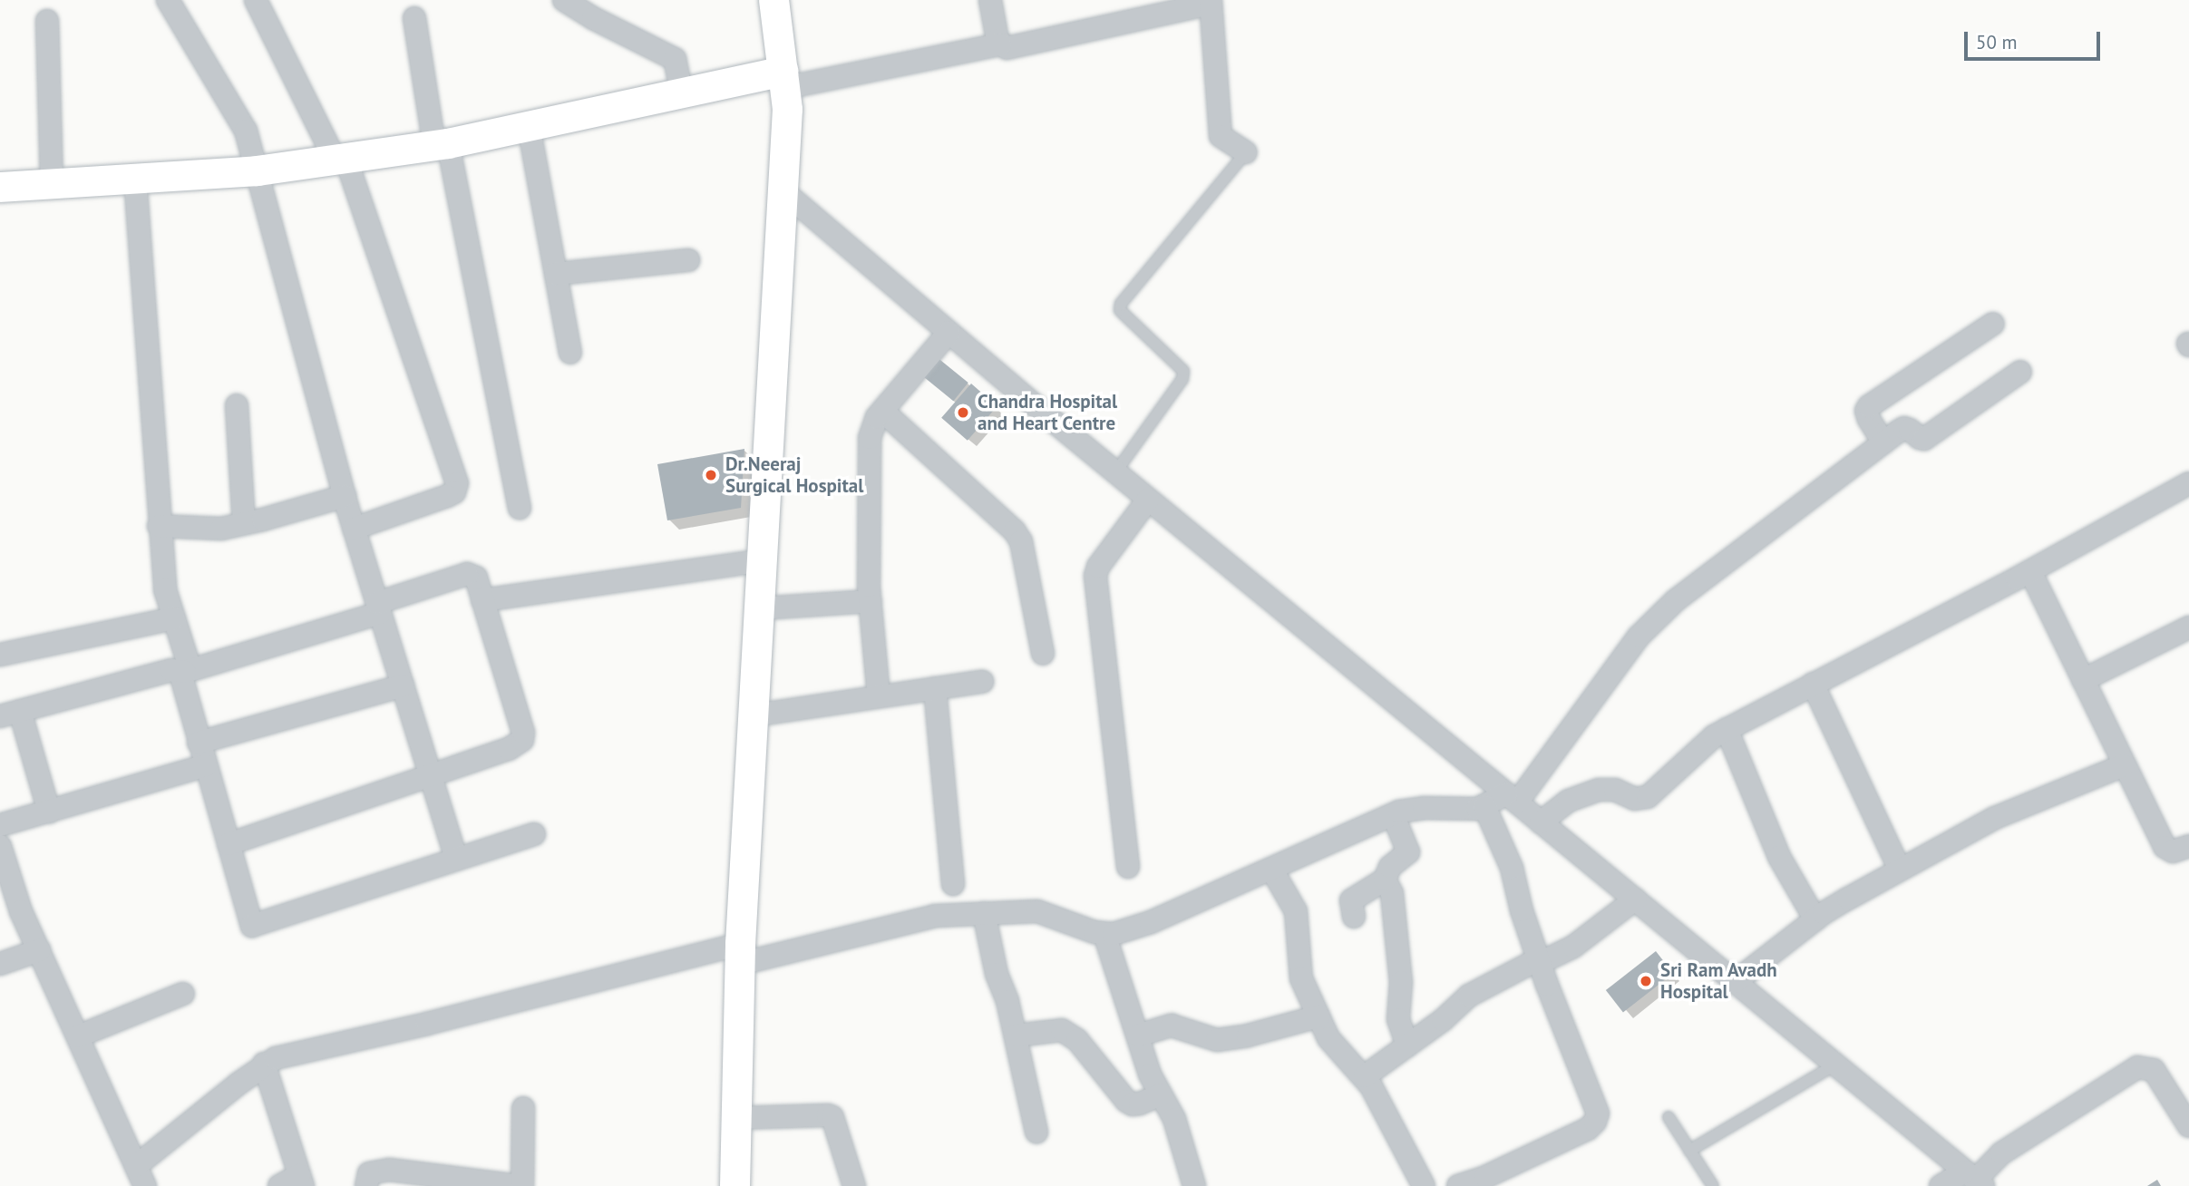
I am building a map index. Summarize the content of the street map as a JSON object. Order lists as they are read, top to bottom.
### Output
{
  "places": ["Chandra Hospital and Heart Centre", "Dr.Neeraj Surgical Hospital", "Sri Ram Avadh Hospital"],
  "scale_bar": "50 m"
}
